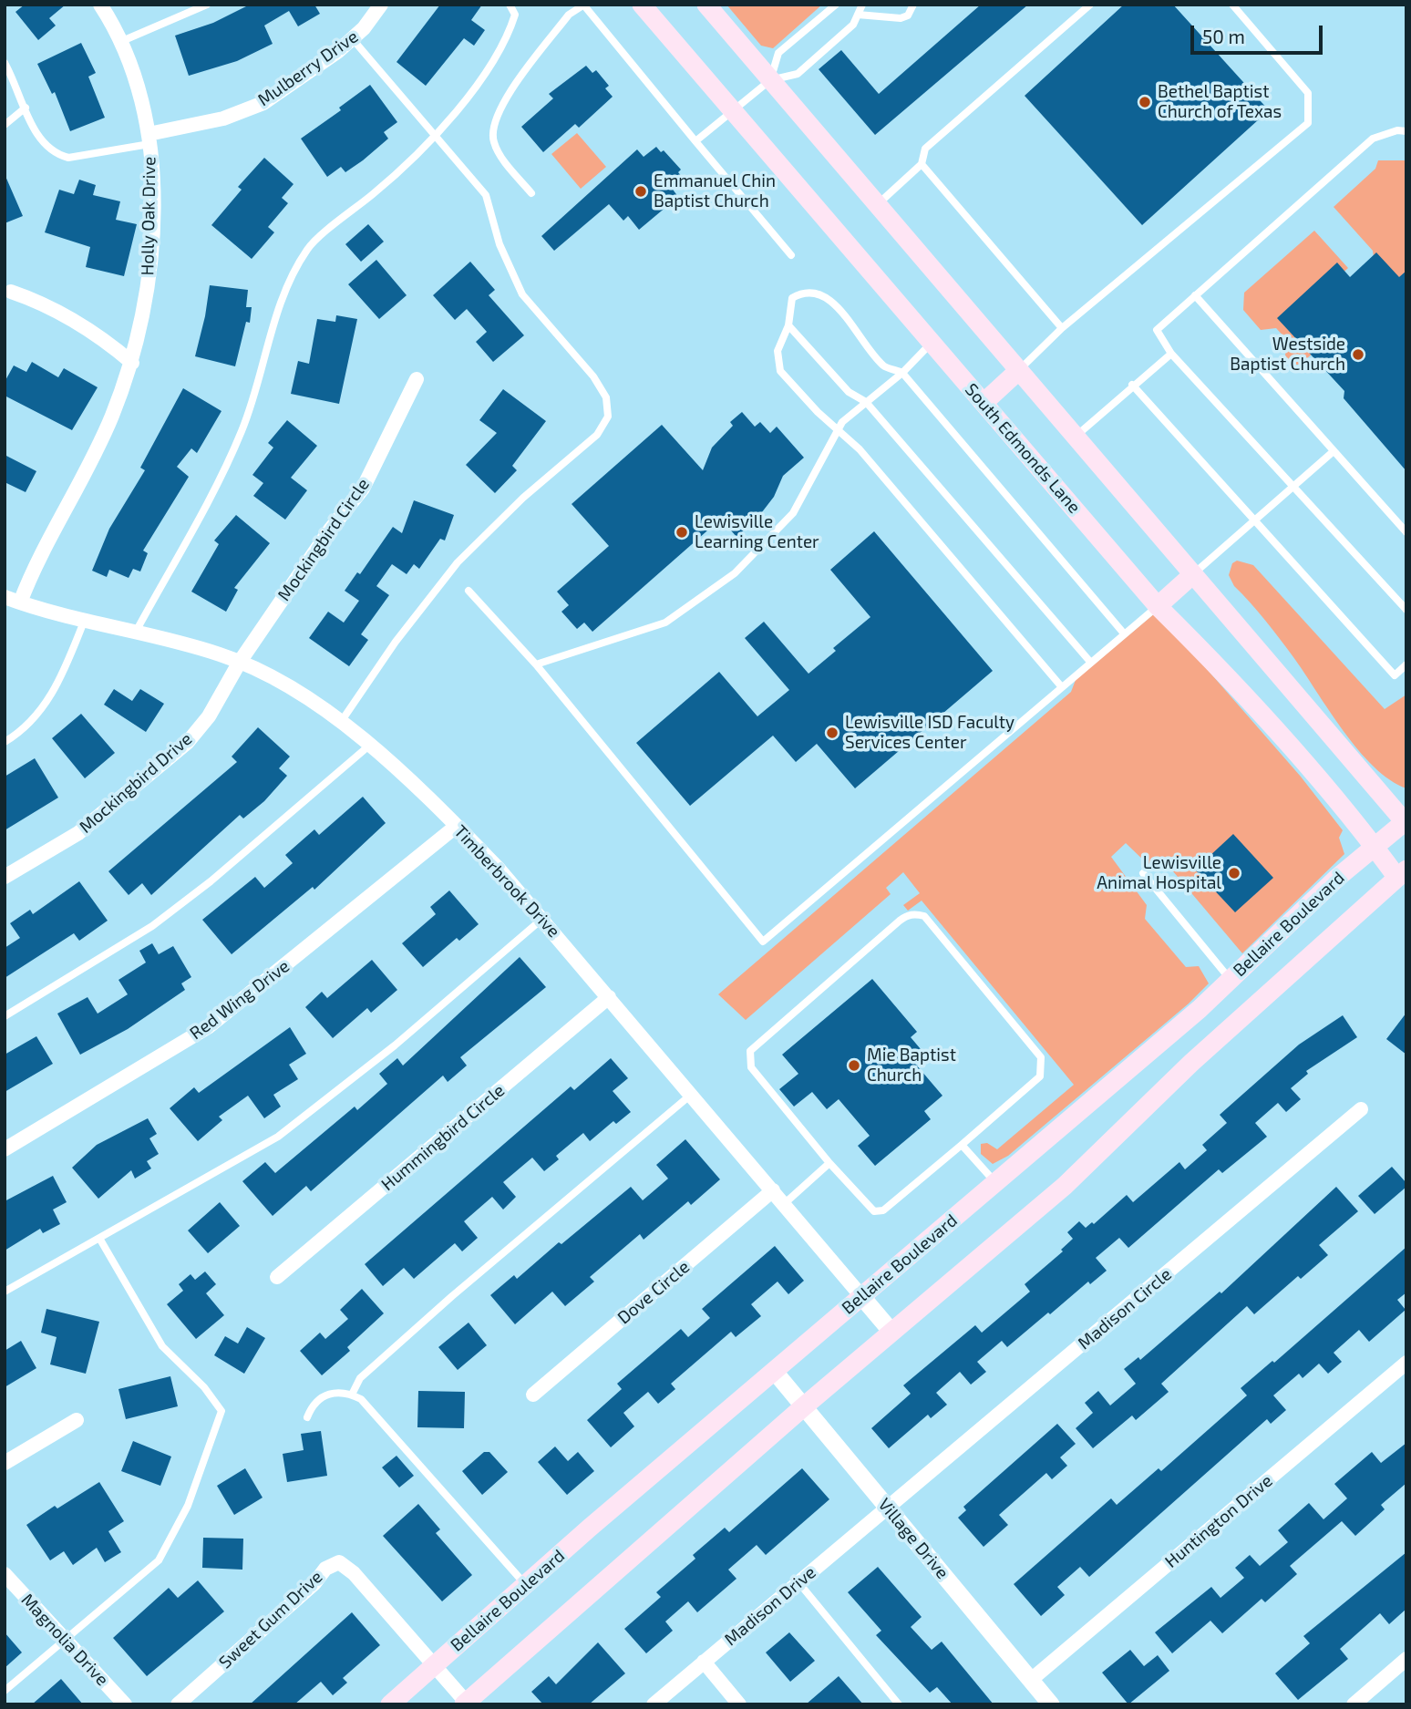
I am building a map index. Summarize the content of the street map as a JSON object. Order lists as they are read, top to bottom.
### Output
{
  "streets": {
    "main road": ["South Edmonds Lane", "Bellaire Boulevard"],
    "street": [
      "Mulberry Drive",
      "Holly Oak Drive",
      "Mockingbird Circle",
      "Mockingbird Drive",
      "Timberbrook Drive",
      "Red Wing Drive",
      "Hummingbird Circle",
      "Dove Circle",
      "Madison Circle",
      "Huntington Drive",
      "Village Drive",
      "Madison Drive",
      "Sweet Gum Drive",
      "Magnolia Drive"
    ]
  },
  "crossings": [
    ["Mulberry Drive", "Holly Oak Drive"],
    ["Holly Oak Drive", "Timberbrook Drive"],
    ["South Edmonds Lane", "Bellaire Boulevard"],
    ["Mockingbird Circle", "Mockingbird Drive"],
    ["Mockingbird Circle", "Timberbrook Drive"],
    ["Mockingbird Drive", "Timberbrook Drive"],
    ["Timberbrook Drive", "Bellaire Boulevard"],
    ["Timberbrook Drive", "Red Wing Drive"],
    ["Timberbrook Drive", "Hummingbird Circle"],
    ["Timberbrook Drive", "Dove Circle"],
    ["Bellaire Boulevard", "Village Drive"],
    ["Bellaire Boulevard", "Sweet Gum Drive"],
    ["Madison Circle", "Village Drive"],
    ["Madison Circle", "Madison Drive"],
    ["Huntington Drive", "Village Drive"],
    ["Village Drive", "Madison Drive"]
  ],
  "places": [
    "Bethel Baptist Church of Texas",
    "Emmanuel Chin Baptist Church",
    "Westside Baptist Church",
    "Lewisville Learning Center",
    "Lewisville ISD Faculty Services Center",
    "Lewisville Animal Hospital",
    "Mie Baptist Church"
  ],
  "scale_bar": "50 m"
}
